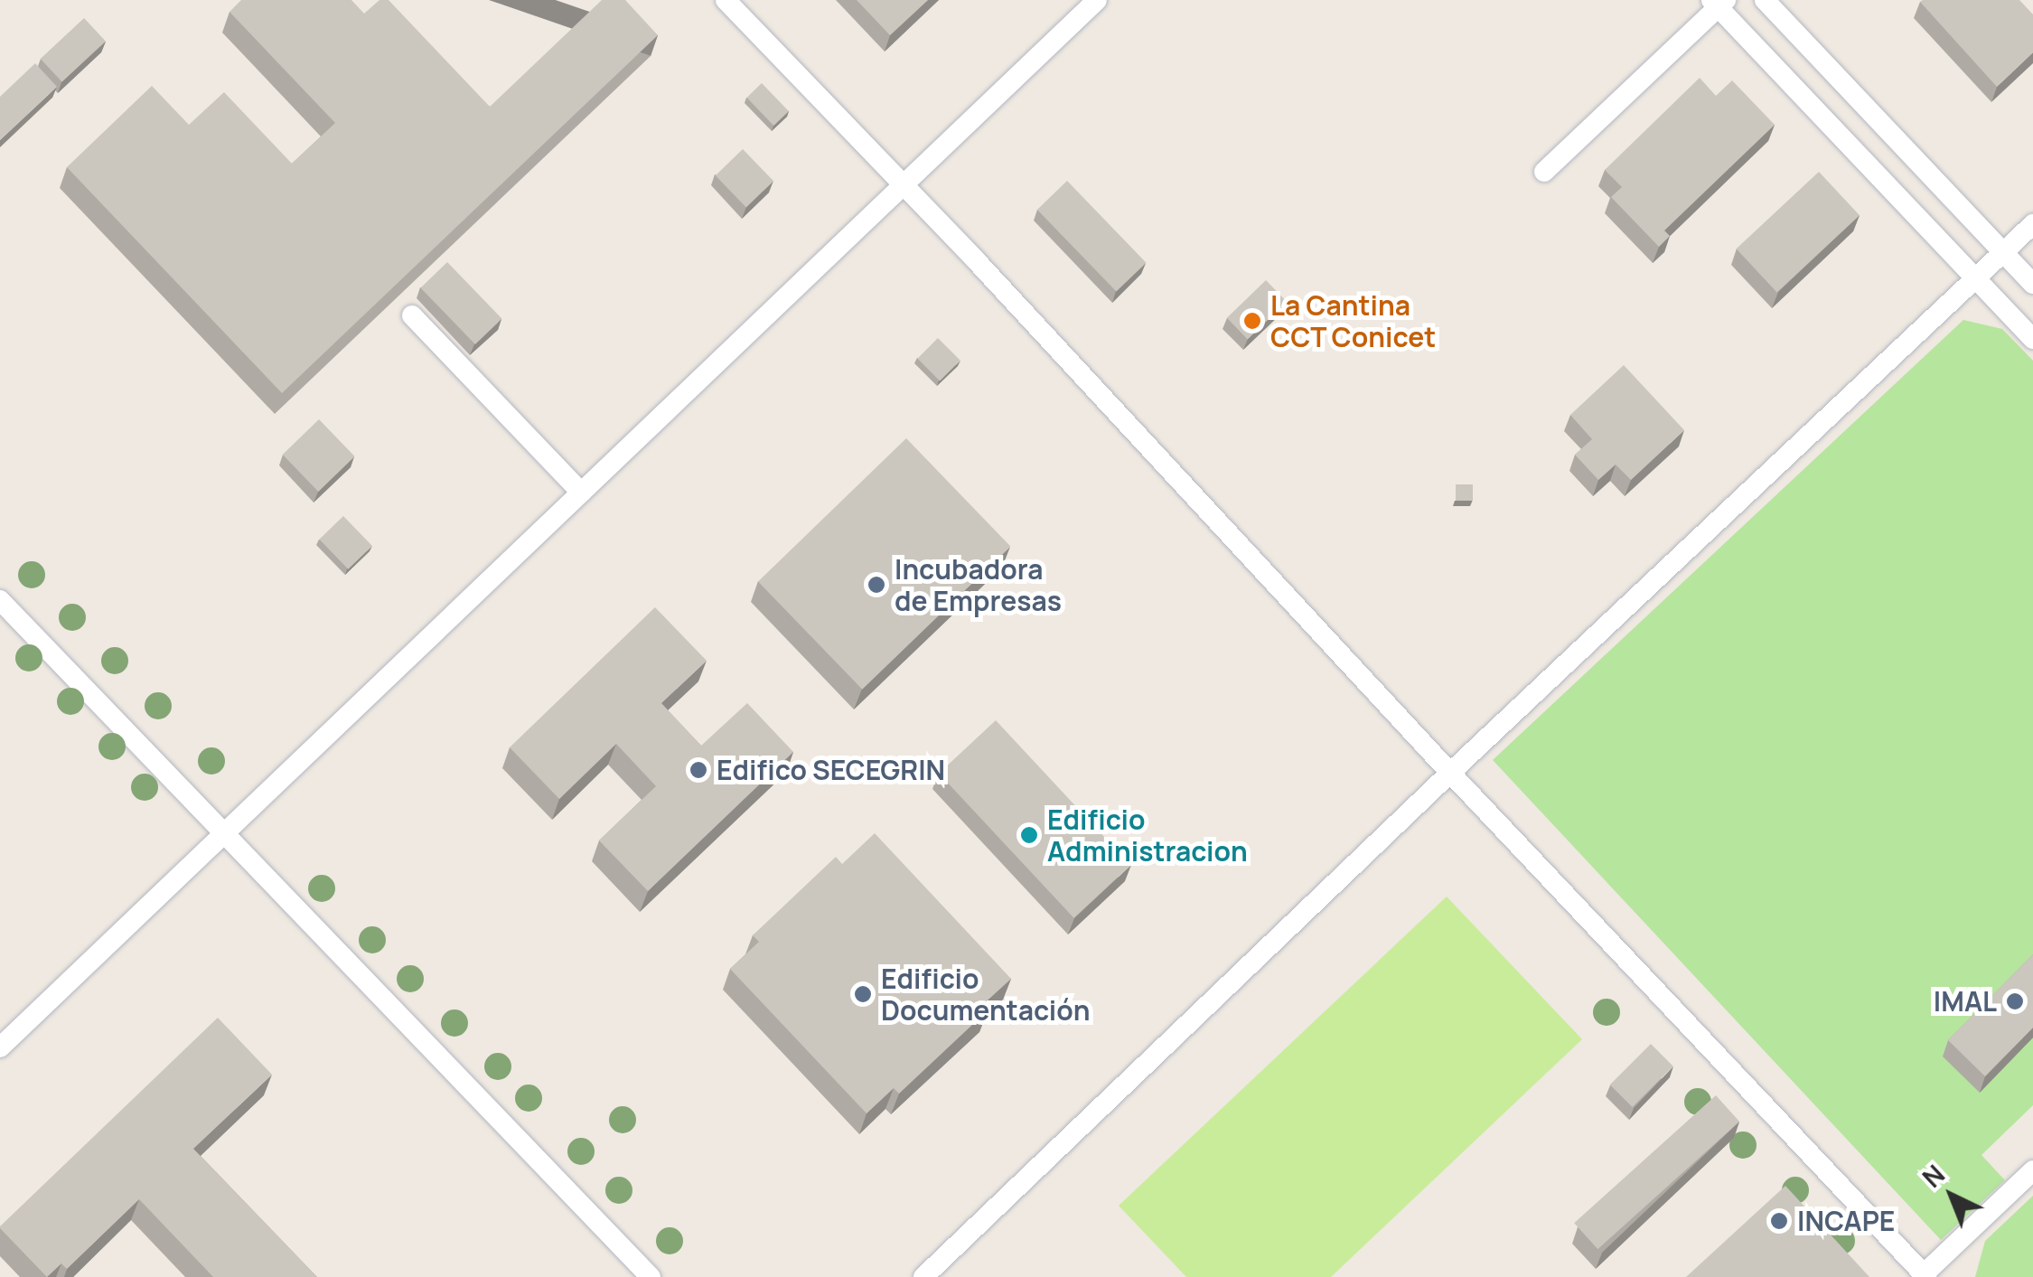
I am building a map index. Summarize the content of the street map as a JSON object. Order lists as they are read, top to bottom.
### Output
{
  "places": [
    "La Cantina CCT Conicet",
    "Incubadora de Empresas",
    "Edifico SECEGRIN",
    "Edificio Administracion",
    "Edificio Documentación",
    "IMAL",
    "INCAPE"
  ],
  "north": "top left"
}
